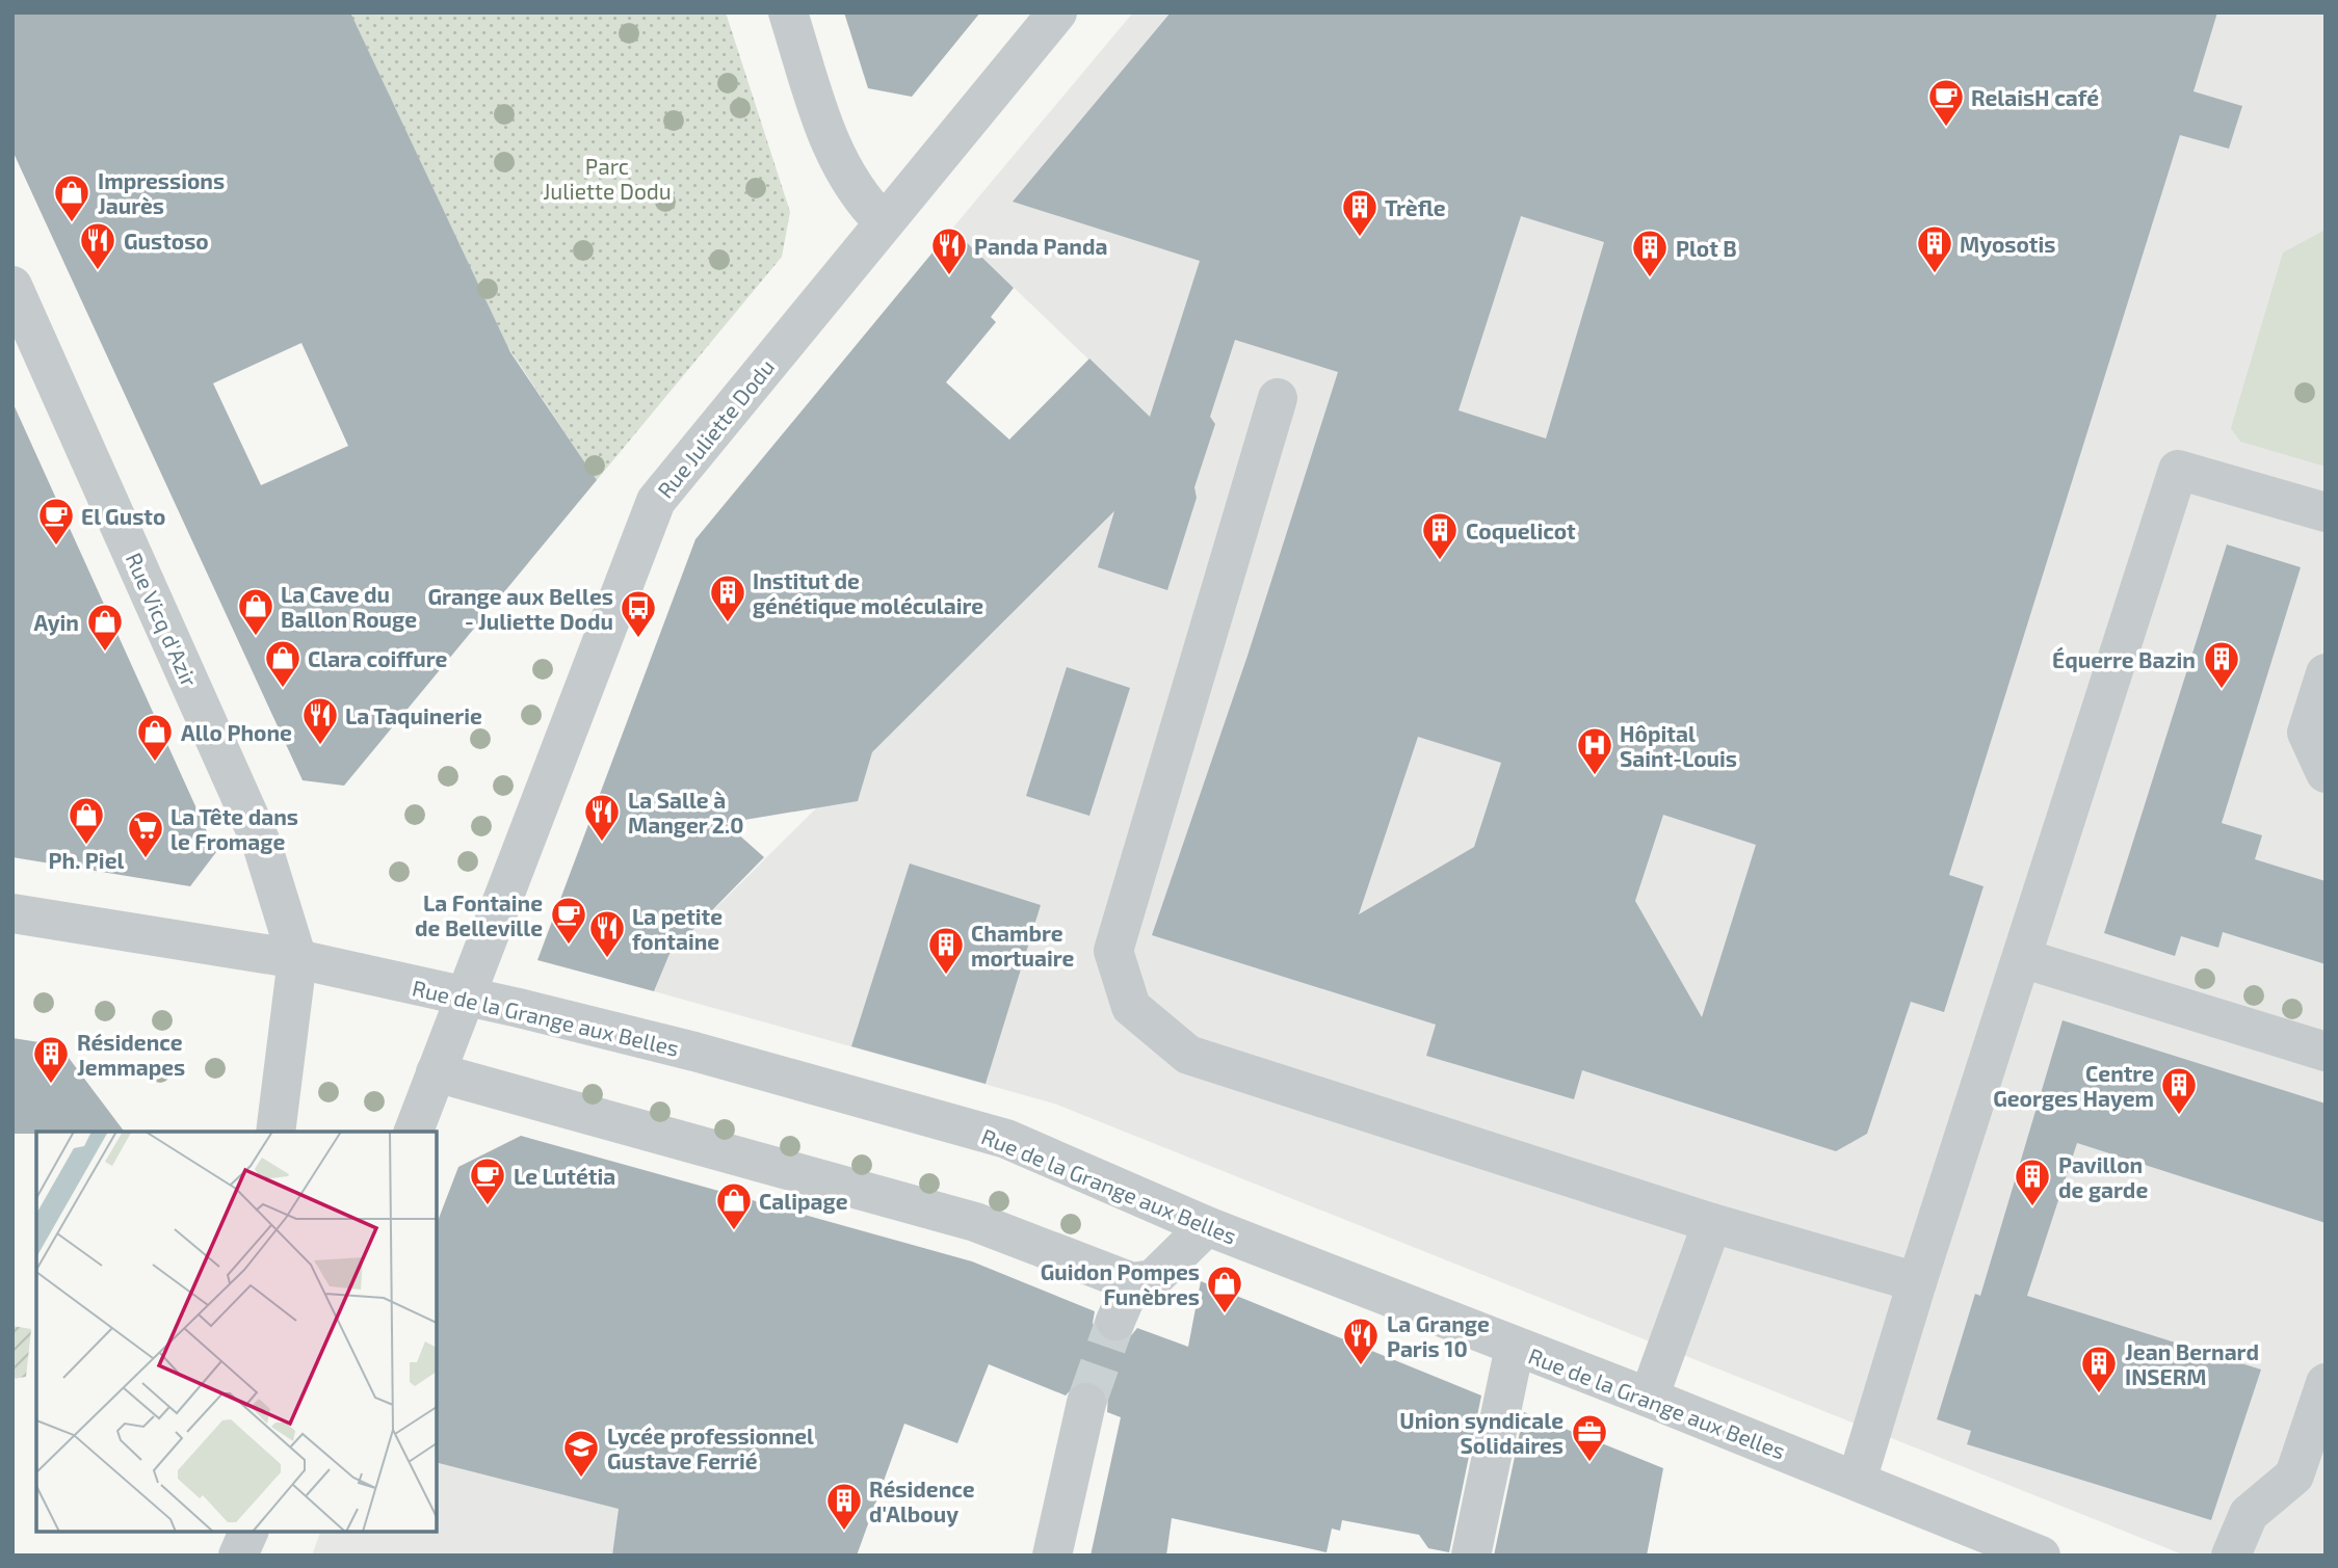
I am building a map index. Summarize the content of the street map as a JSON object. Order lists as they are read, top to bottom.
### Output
{
  "streets": {
    "street": ["Rue Juliette Dodu", "Rue Vicq d'Azir", "Rue de la Grange aux Belles"]
  },
  "crossings": [
    ["Rue Juliette Dodu", "Rue de la Grange aux Belles"],
    ["Rue Vicq d'Azir", "Rue de la Grange aux Belles"]
  ],
  "parks": ["Parc Juliette Dodu"],
  "places": {
    "cafe": [
      "RelaisH café",
      "El Gusto",
      "La Fontaine de Belleville",
      "Le Lutétia"
    ],
    "shop": [
      "Impressions Jaurès",
      "La Cave du Ballon Rouge",
      "Ayin",
      "Clara coiffure",
      "Allo Phone",
      "Ph. Piel",
      "Calipage",
      "Guidon Pompes Funèbres"
    ],
    "building": [
      "Trèfle",
      "Myosotis",
      "Plot B",
      "Coquelicot",
      "Institut de génétique moléculaire",
      "Équerre Bazin",
      "Chambre mortuaire",
      "Résidence Jemmapes",
      "Centre Georges Hayem",
      "Pavillon de garde",
      "Jean Bernard INSERM",
      "Résidence d'Albouy"
    ],
    "restaurant": [
      "Gustoso",
      "Panda Panda",
      "La Taquinerie",
      "La Salle à Manger 2.0",
      "La petite fontaine",
      "La Grange Paris 10"
    ],
    "bus stop": ["Grange aux Belles - Juliette Dodu"],
    "hospital": ["Hôpital Saint-Louis"],
    "supermarket": ["La Tête dans le Fromage"],
    "office": ["Union syndicale Solidaires"],
    "school or university": ["Lycée professionnel Gustave Ferrié"]
  }
}
